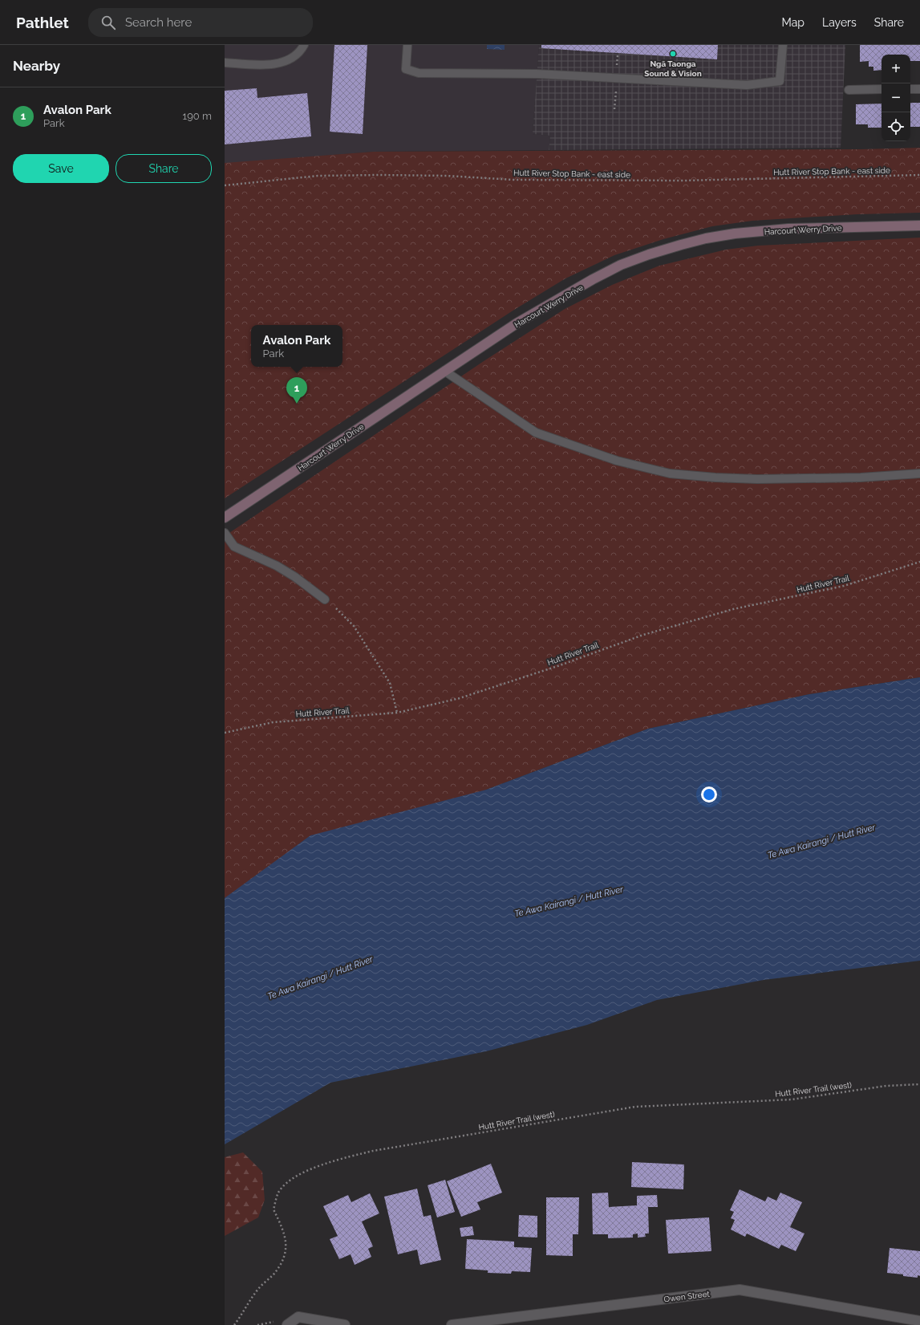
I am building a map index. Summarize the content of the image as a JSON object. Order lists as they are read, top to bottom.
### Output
{
  "streets": {
    "main road": ["Harcourt Werry Drive"],
    "street": ["Owen Street"],
    "path": ["Hutt River Stop Bank - east side", "Hutt River Trail", "Hutt River Trail (west)"]
  },
  "water": ["Te Awa Kairangi / Hutt River"],
  "places": ["Ngā Taonga Sound & Vision"],
  "page": {
    "header": "Pathlet",
    "search": "Search here",
    "nav": ["Map", "Layers", "Share"],
    "heading": "Nearby",
    "map_buttons": ["+", "−"],
    "list": [
      {
        "mark": "1",
        "name": "Avalon Park",
        "note": "Park",
        "value": "190 m"
      }
    ],
    "buttons": ["Save", "Share"],
    "popup": ["Avalon Park", "Park"],
    "pins": "1"
  }
}
